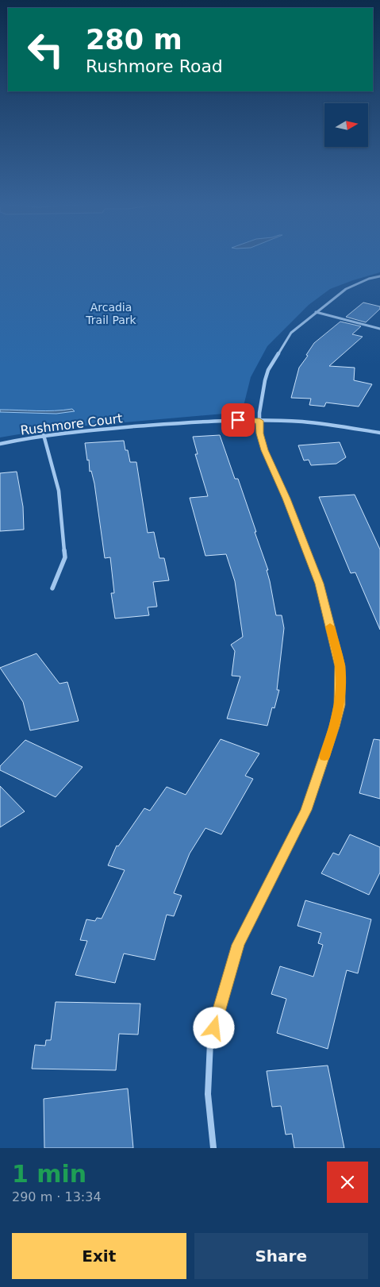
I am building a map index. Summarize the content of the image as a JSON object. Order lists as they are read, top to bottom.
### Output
{
  "streets": {
    "street": ["Rushmore Court"]
  },
  "parks": ["Arcadia Trail Park"],
  "north": "right",
  "page": {
    "turn": ["280 m", "Rushmore Road"],
    "heading": ["1 min", "290 m · 13:34"],
    "buttons": ["Exit", "Share"]
  }
}
